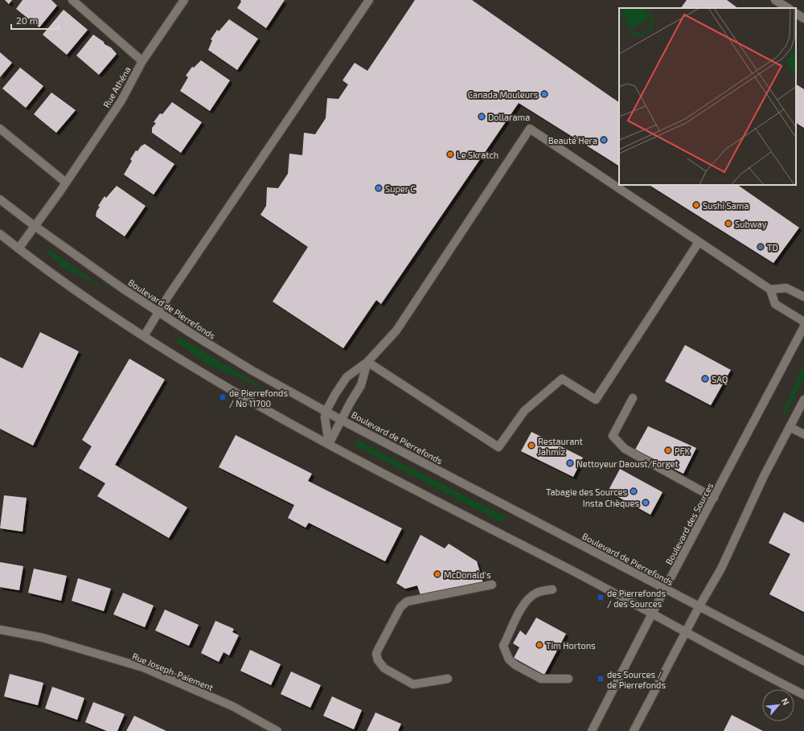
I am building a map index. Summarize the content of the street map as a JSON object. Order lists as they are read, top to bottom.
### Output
{
  "streets": {
    "main road": [
      "Rue Athéna",
      "Boulevard de Pierrefonds",
      "Boulevard des Sources",
      "Rue Joseph-Paiement"
    ]
  },
  "crossings": [
    ["Rue Athéna", "Boulevard de Pierrefonds"],
    ["Boulevard de Pierrefonds", "Boulevard des Sources"]
  ],
  "places": {
    "other": [
      "Canada Mouleurs",
      "Dollarama",
      "Beauté Hera",
      "Le Skratch",
      "Super C",
      "Sushi Sama",
      "Subway",
      "TD",
      "SAQ",
      "Restaurant Jahmiz",
      "PFK",
      "Nettoyeur Daoust/Forget",
      "Tabagie des Sources",
      "Insta Chèques",
      "McDonald's",
      "Tim Hortons"
    ],
    "transit": ["de Pierrefonds / No 11700", "de Pierrefonds / des Sources", "des Sources / de Pierrefonds"]
  },
  "scale_bar": "20 m",
  "north": "top right"
}
